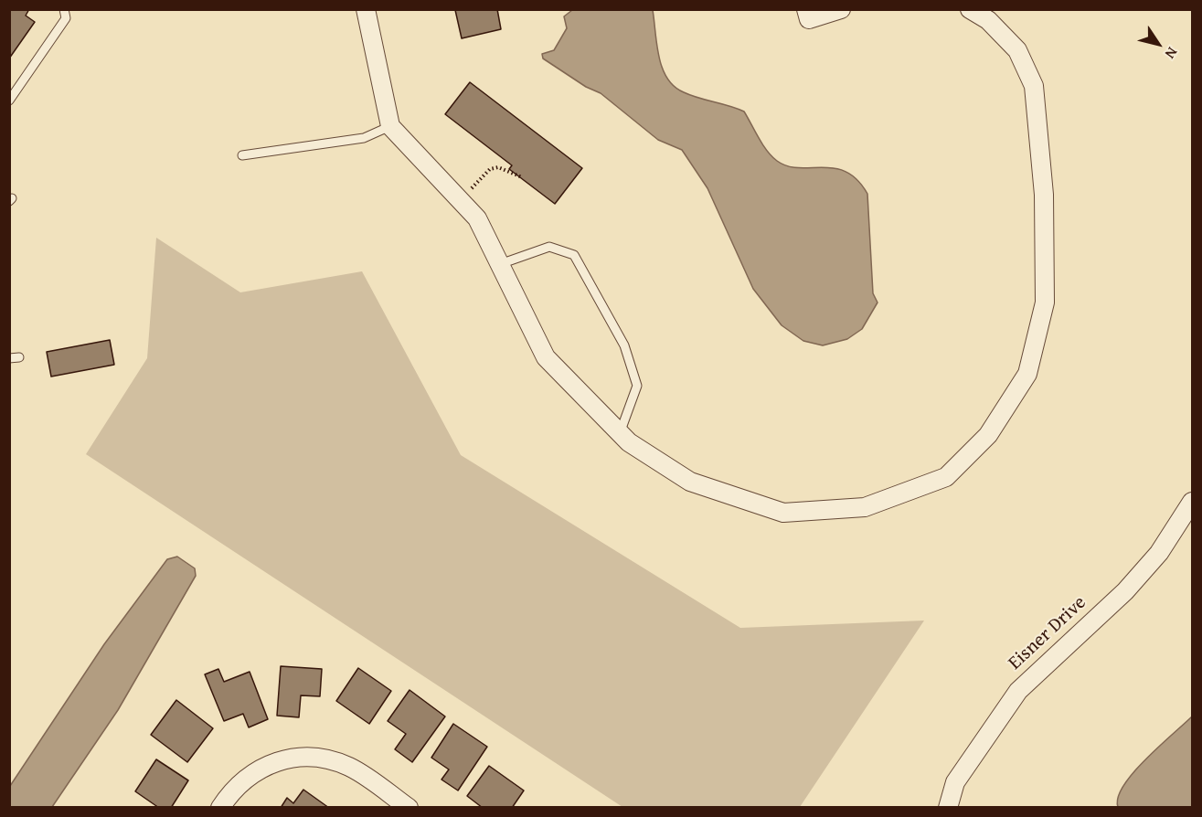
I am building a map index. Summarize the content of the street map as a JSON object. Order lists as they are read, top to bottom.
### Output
{
  "streets": {
    "street": ["Eisner Drive"]
  },
  "north": "bottom right"
}
